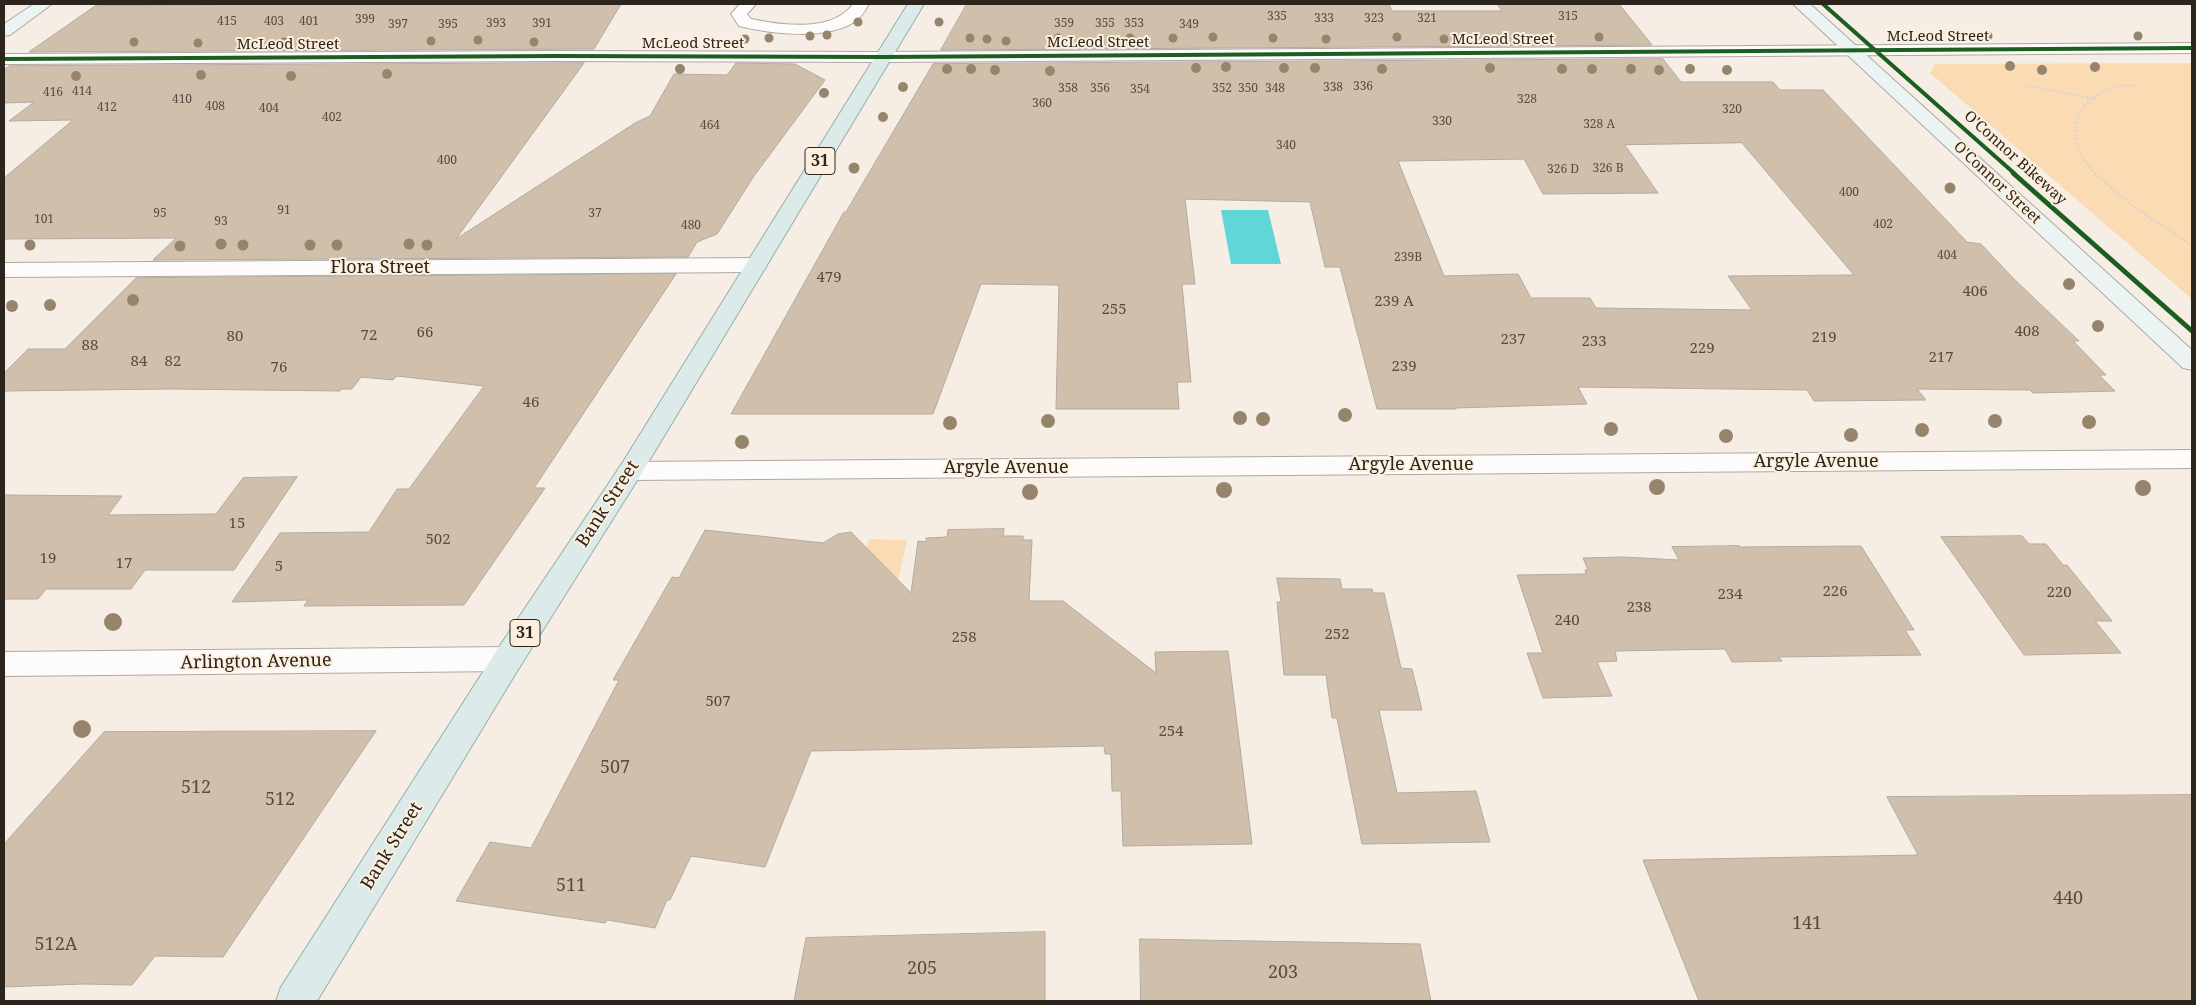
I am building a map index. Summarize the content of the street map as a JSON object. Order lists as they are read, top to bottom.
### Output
{
  "streets": {
    "main road": ["31", "O'Connor Street", "Bank Street"],
    "street": [
      "McLeod Street",
      "Flora Street",
      "Argyle Avenue",
      "Arlington Avenue"
    ],
    "cycle path": ["O'Connor Bikeway"]
  },
  "crossings": [
    ["McLeod Street", "O'Connor Street"],
    ["McLeod Street", "Bank Street"],
    ["Flora Street", "Bank Street"],
    ["Argyle Avenue", "Bank Street"],
    ["Bank Street", "Arlington Avenue"]
  ],
  "house_numbers": [
    "335",
    "315",
    "333",
    "323",
    "321",
    "399",
    "415",
    "403",
    "401",
    "393",
    "391",
    "359",
    "355",
    "353",
    "397",
    "395",
    "349",
    "336",
    "338",
    "358",
    "356",
    "352",
    "350",
    "348",
    "354",
    "414",
    "416",
    "410",
    "328",
    "360",
    "408",
    "412",
    "404",
    "320",
    "402",
    "330",
    "328 A",
    "464",
    "340",
    "400",
    "326 B",
    "326 D",
    "400",
    "91",
    "95",
    "37",
    "101",
    "93",
    "402",
    "480",
    "404",
    "239B",
    "479",
    "406",
    "239 A",
    "255",
    "408",
    "66",
    "72",
    "80",
    "219",
    "237",
    "233",
    "88",
    "229",
    "217",
    "84",
    "82",
    "239",
    "76",
    "46",
    "15",
    "502",
    "19",
    "17",
    "5",
    "226",
    "220",
    "234",
    "238",
    "240",
    "252",
    "258",
    "507",
    "254",
    "507",
    "512",
    "512",
    "511",
    "440",
    "141",
    "512A",
    "205",
    "203"
  ]
}
